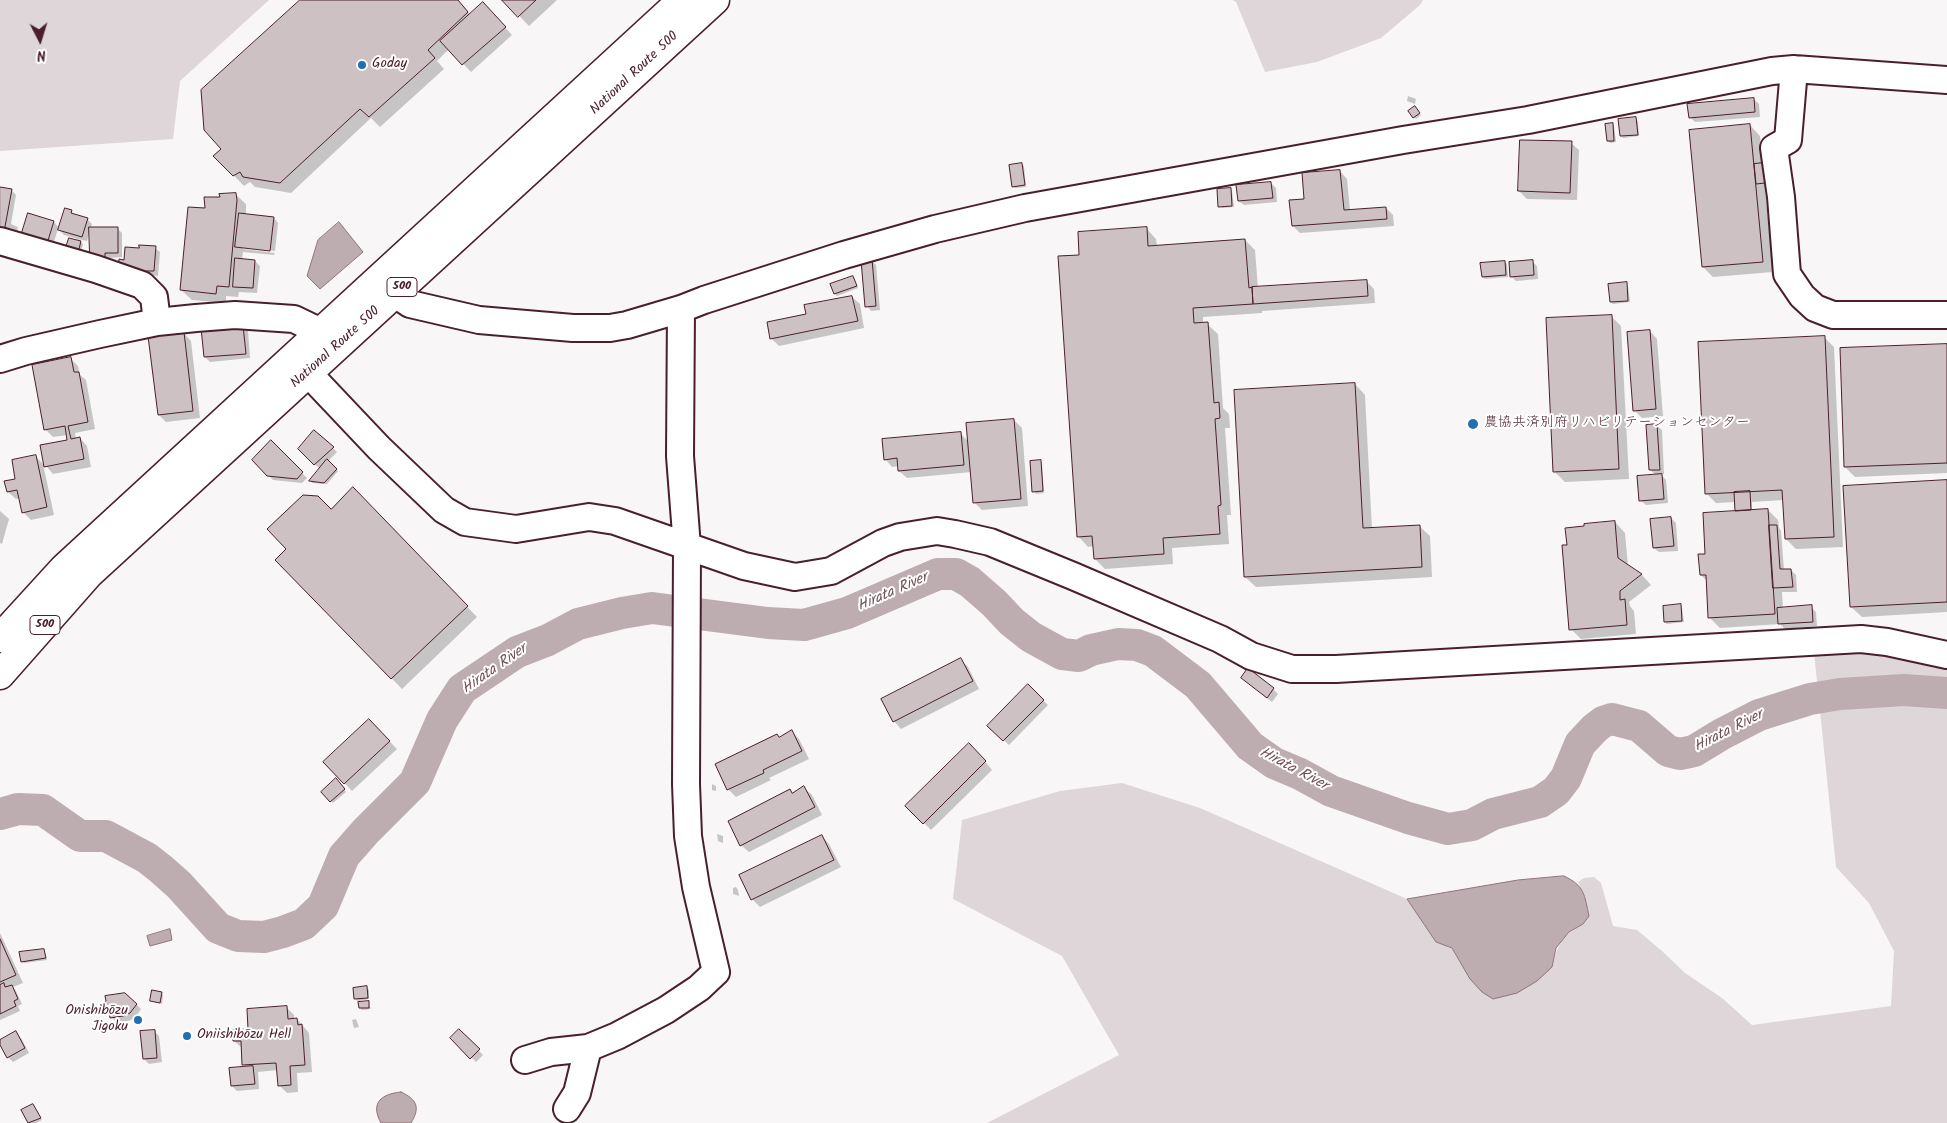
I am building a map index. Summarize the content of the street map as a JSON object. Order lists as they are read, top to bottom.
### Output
{
  "streets": {
    "highway": ["National Route 500", "500"]
  },
  "water": ["Hirata River"],
  "places": [
    "Goday",
    "農協共済別府リハビリテーションセンター",
    "Onishibōzu Jigoku",
    "Oniishibōzu Hell"
  ],
  "north": "bottom"
}
